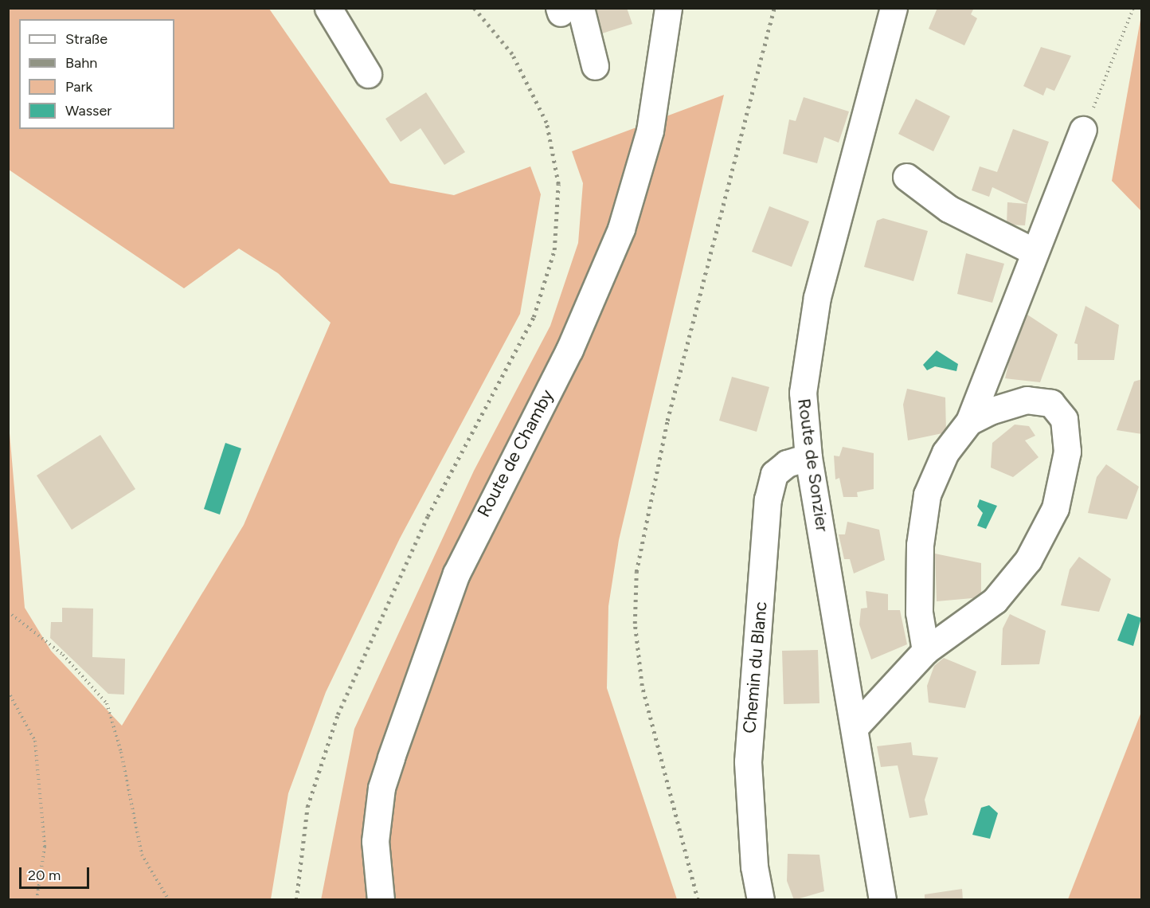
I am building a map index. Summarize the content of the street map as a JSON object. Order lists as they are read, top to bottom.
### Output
{
  "streets": {
    "street": ["Route de Chamby", "Route de Sonzier", "Chemin du Blanc"]
  },
  "crossings": [
    ["Route de Sonzier", "Chemin du Blanc"]
  ],
  "legend": [
    "Straße",
    "Bahn",
    "Park",
    "Wasser"
  ],
  "scale_bar": "20 m"
}
